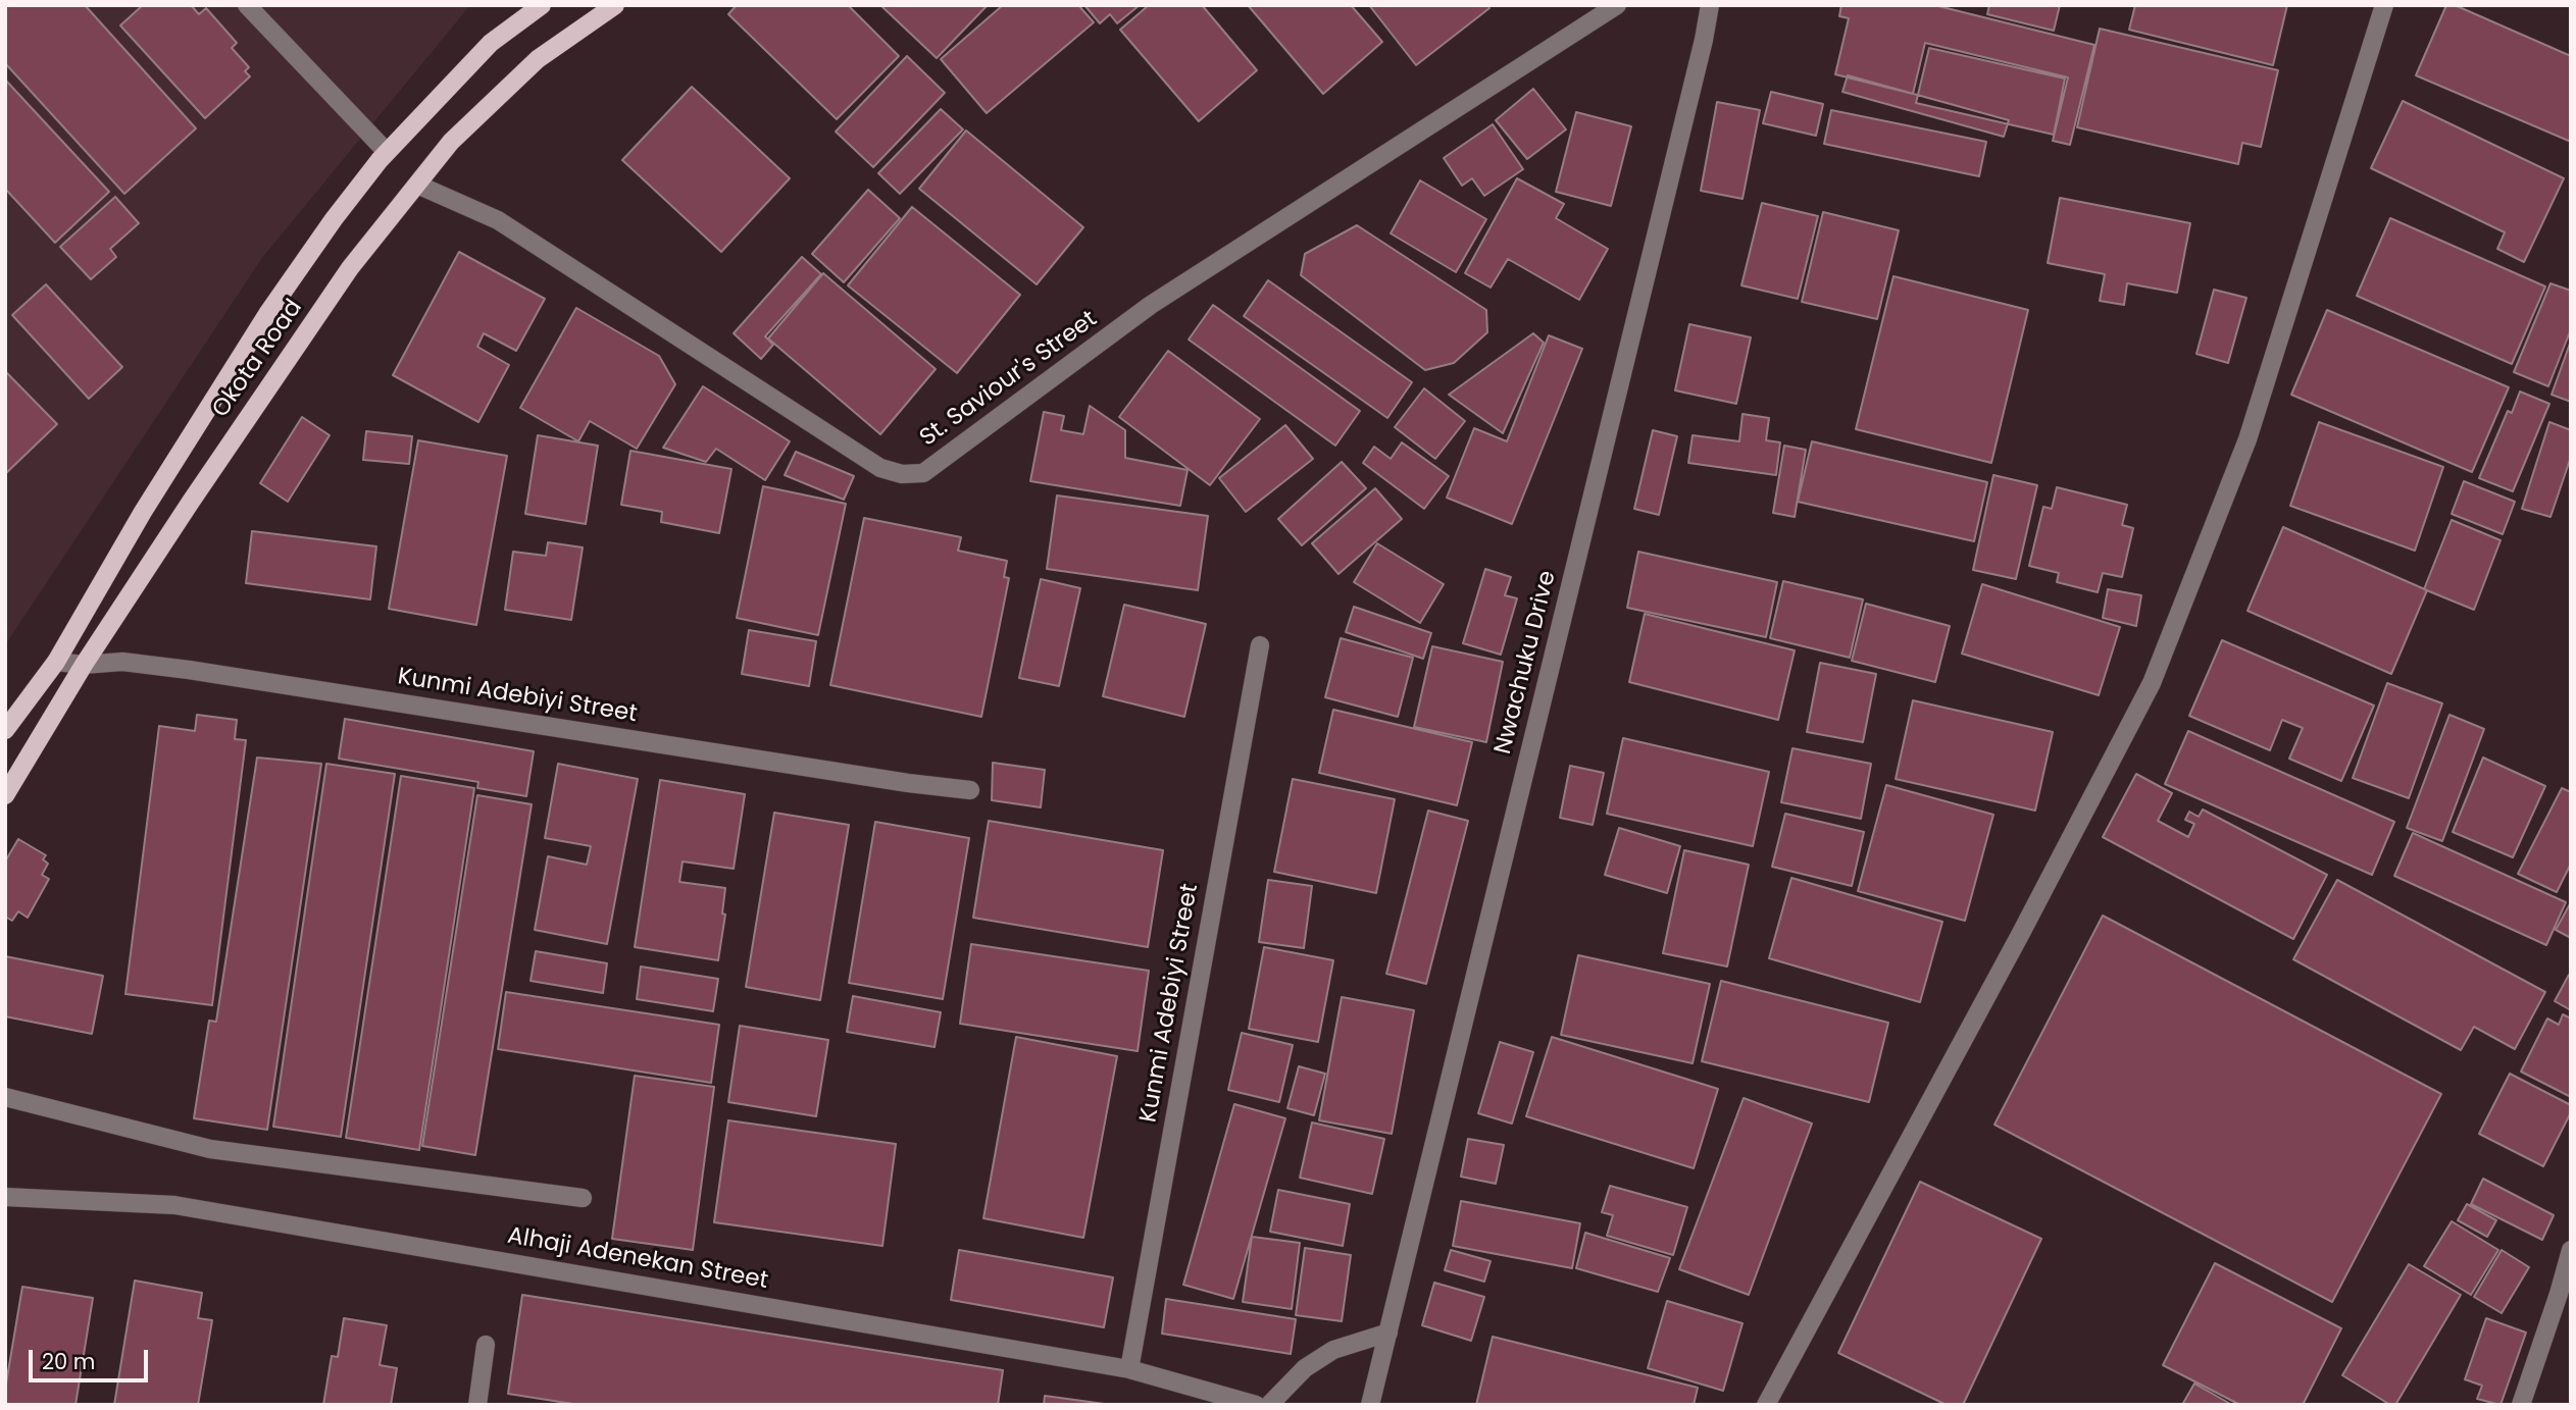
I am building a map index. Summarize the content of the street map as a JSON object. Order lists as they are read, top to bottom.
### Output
{
  "streets": {
    "main road": ["Okota Road"],
    "street": [
      "St. Saviour's Street",
      "Nwachuku Drive",
      "Kunmi Adebiyi Street",
      "Alhaji Adenekan Street"
    ]
  },
  "crossings": [
    ["Okota Road", "St. Saviour's Street"],
    ["Okota Road", "Kunmi Adebiyi Street"],
    ["Kunmi Adebiyi Street", "Alhaji Adenekan Street"]
  ],
  "scale_bar": "20 m"
}
